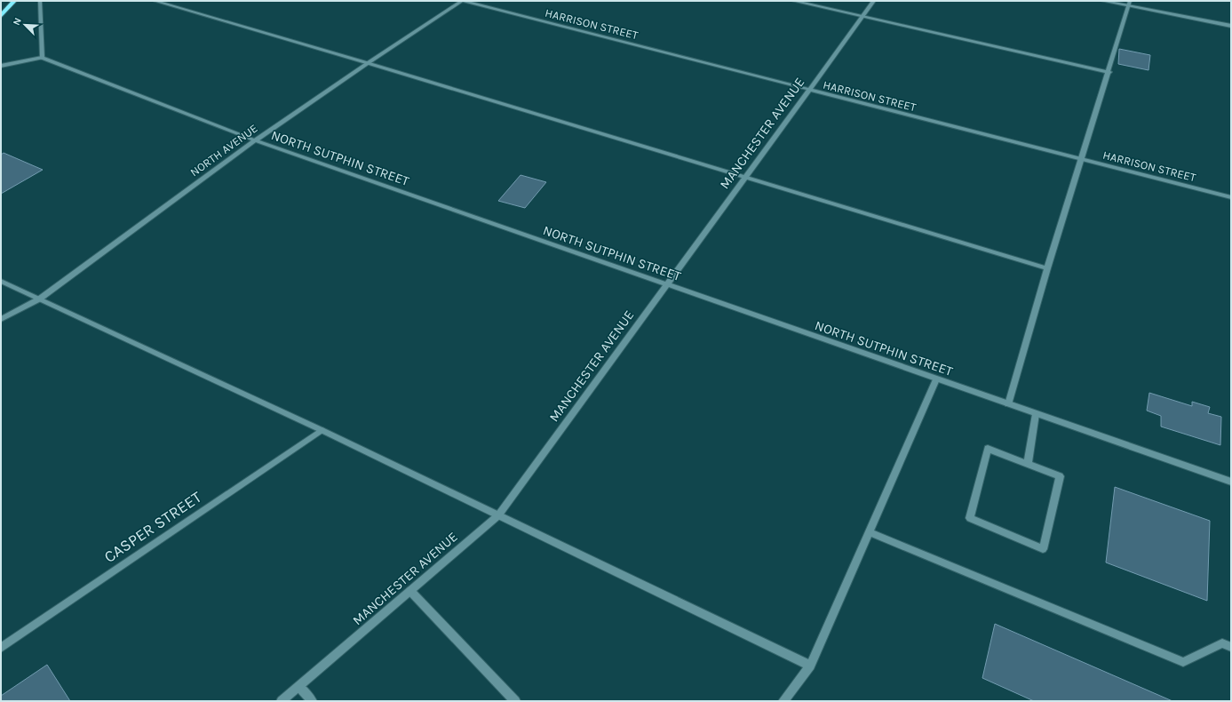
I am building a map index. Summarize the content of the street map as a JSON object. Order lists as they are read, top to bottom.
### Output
{
  "streets": {
    "street": [
      "HARRISON STREET",
      "MANCHESTER AVENUE",
      "NORTH AVENUE",
      "NORTH SUTPHIN STREET",
      "CASPER STREET"
    ]
  },
  "crossings": [
    ["HARRISON STREET", "MANCHESTER AVENUE"],
    ["HARRISON STREET", "NORTH AVENUE"],
    ["MANCHESTER AVENUE", "NORTH SUTPHIN STREET"],
    ["NORTH AVENUE", "NORTH SUTPHIN STREET"]
  ],
  "north": "top left"
}
